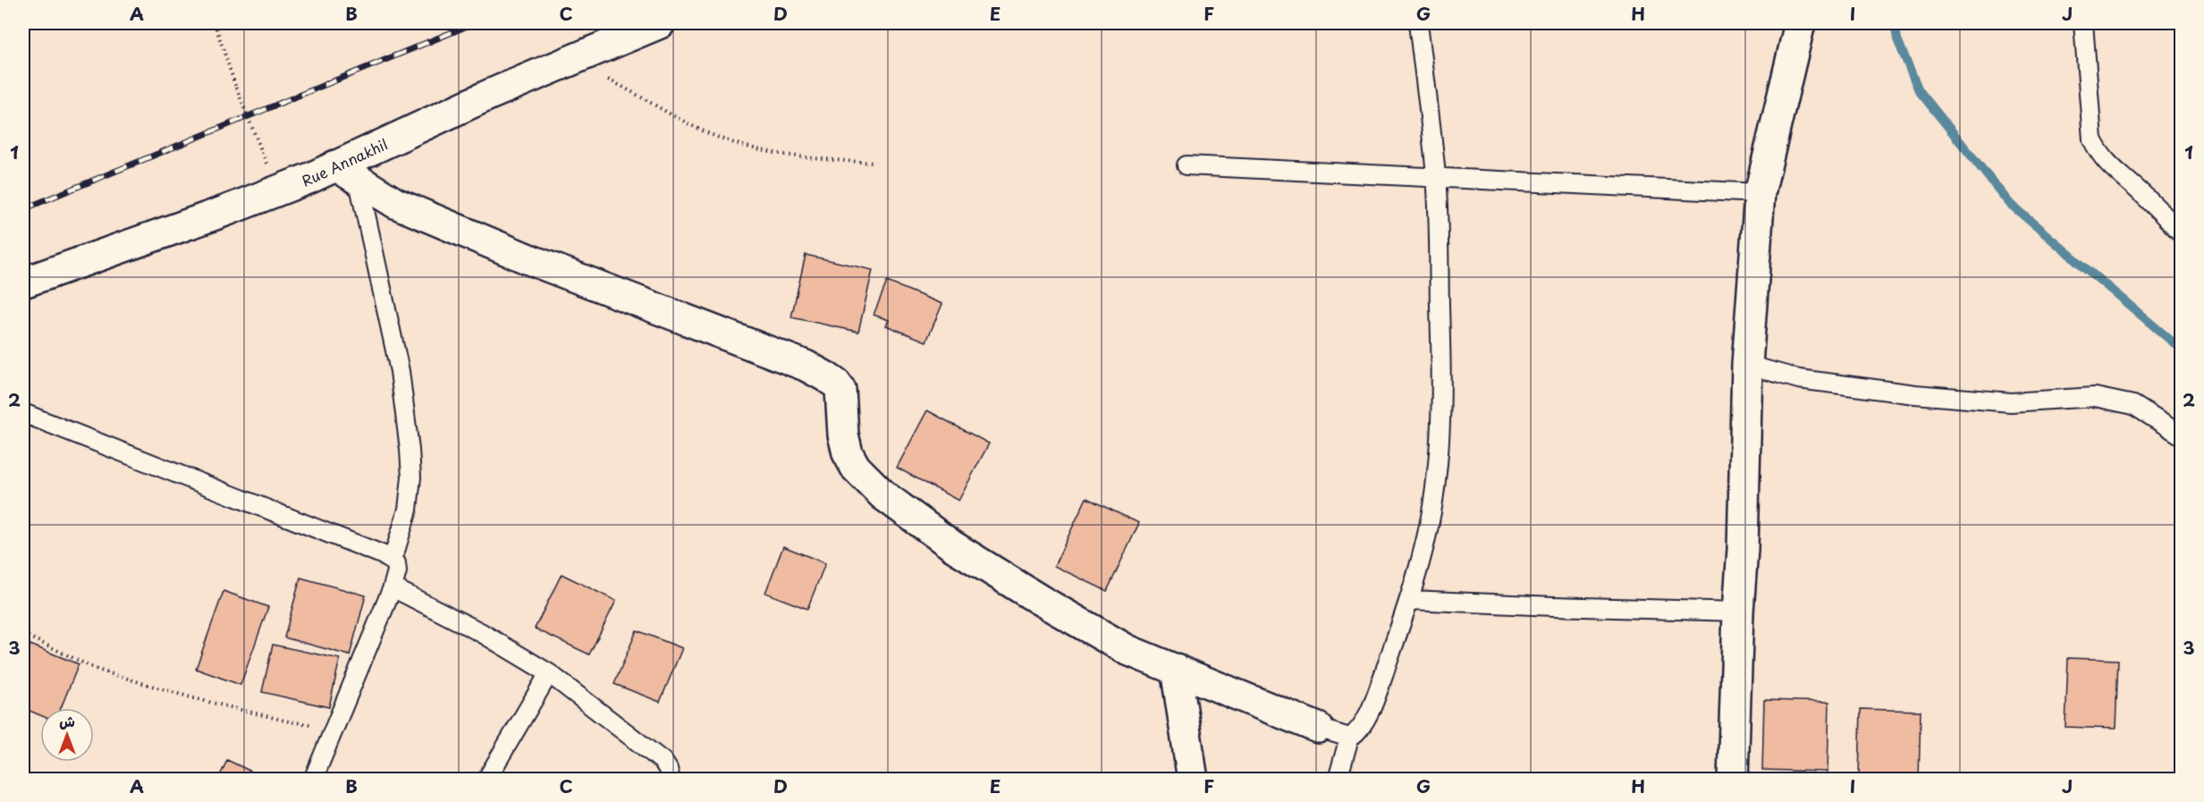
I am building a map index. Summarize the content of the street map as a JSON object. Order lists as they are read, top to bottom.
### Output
{
  "streets": {
    "street": ["Rue Annakhil"]
  },
  "north": "top",
  "grid": {
    "columns": [
      "A",
      "B",
      "C",
      "D",
      "E",
      "F",
      "G",
      "H",
      "I",
      "J"
    ],
    "rows": ["1", "2", "3"]
  }
}
